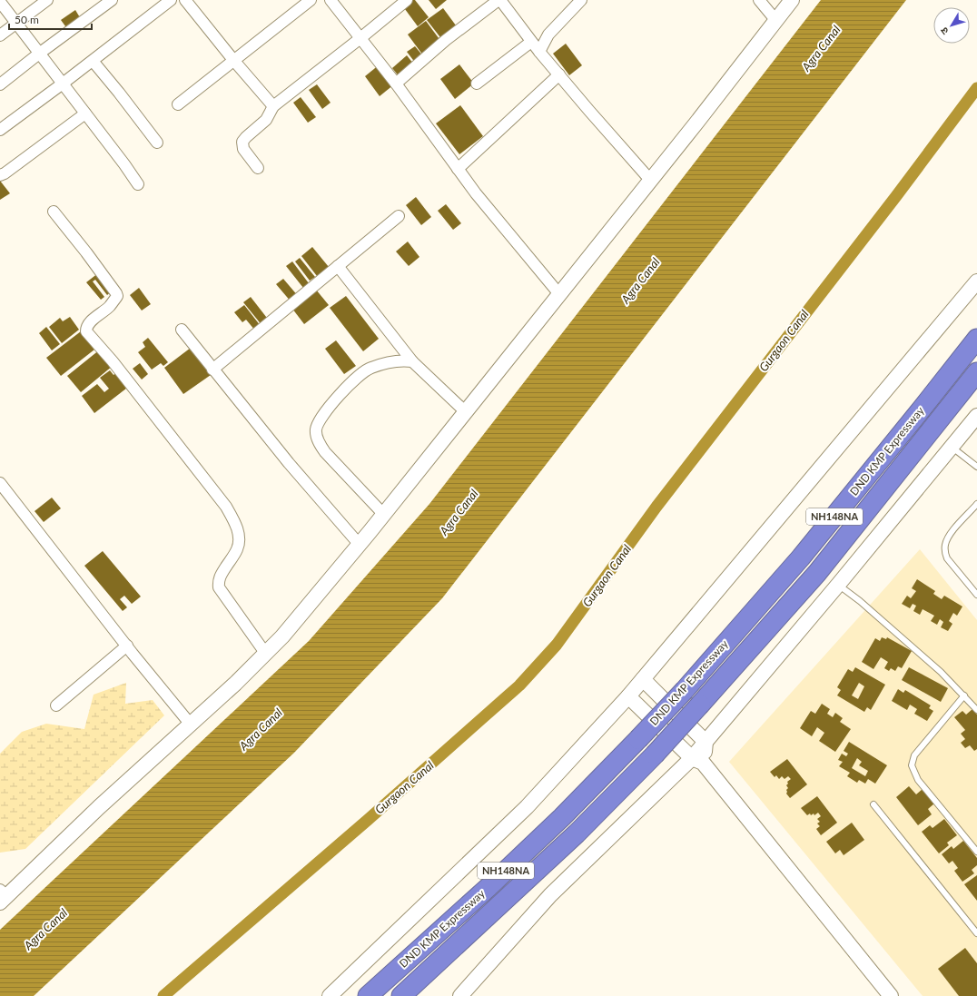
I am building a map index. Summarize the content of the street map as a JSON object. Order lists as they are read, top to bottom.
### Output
{
  "streets": {
    "highway": ["DND KMP Expressway", "NH148NA"]
  },
  "water": ["Agra Canal", "Gurgaon Canal"],
  "scale_bar": "50 m",
  "north": "bottom left"
}
